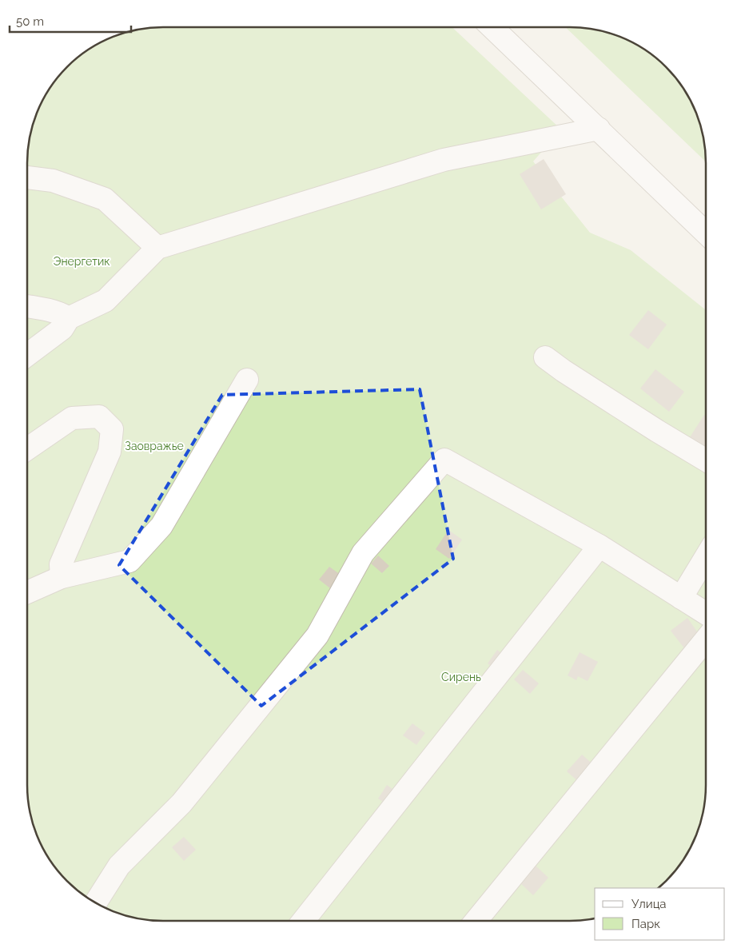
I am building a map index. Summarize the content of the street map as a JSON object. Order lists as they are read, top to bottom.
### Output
{
  "parks": ["Энергетик", "Заовражье", "Сирень"],
  "legend": ["Улица", "Парк"],
  "scale_bar": "50 m"
}
